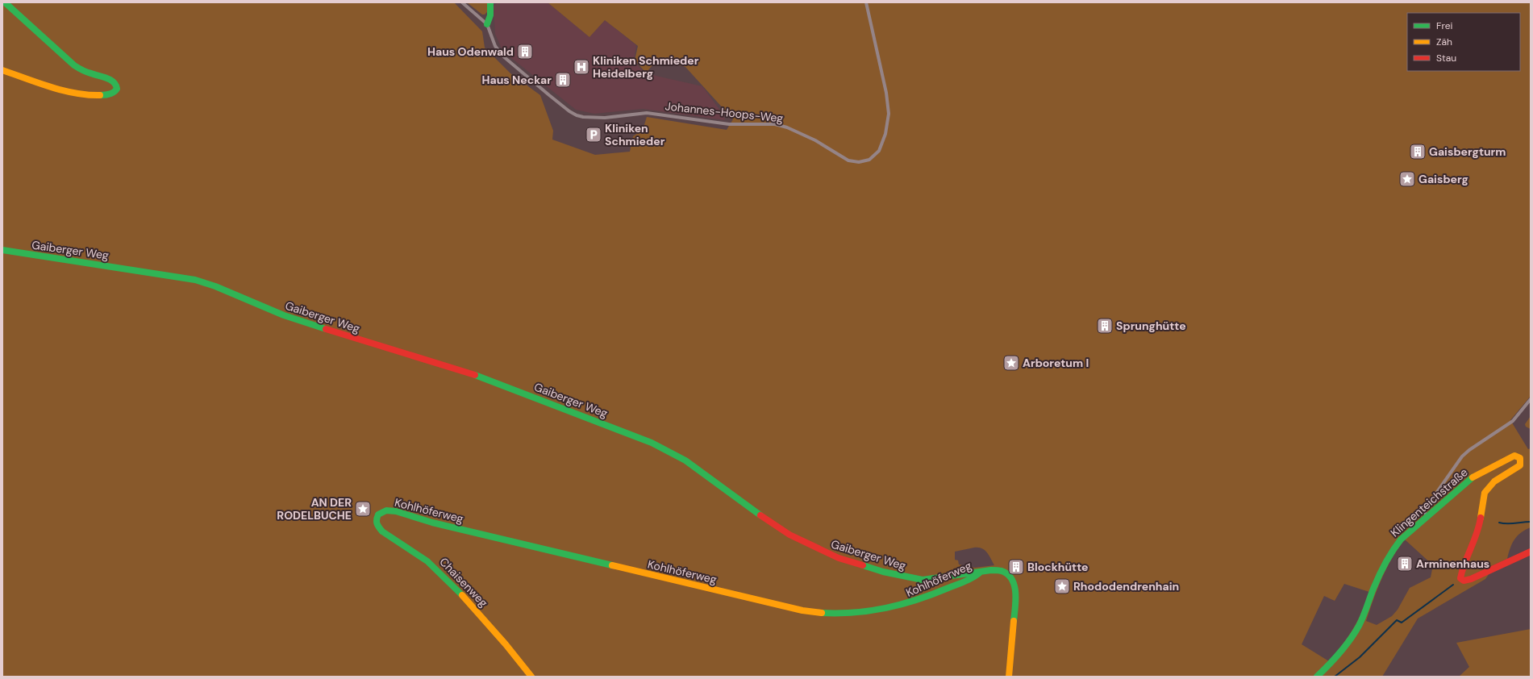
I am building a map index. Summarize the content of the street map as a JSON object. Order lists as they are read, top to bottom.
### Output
{
  "streets": {
    "street": [
      "Johannes-Hoops-Weg",
      "Gaiberger Weg",
      "Klingenteichstraße",
      "Kohlhöferweg",
      "Chaisenweg"
    ]
  },
  "crossings": [
    ["Gaiberger Weg", "Kohlhöferweg"],
    ["Kohlhöferweg", "Chaisenweg"]
  ],
  "places": {
    "building": [
      "Haus Odenwald",
      "Haus Neckar",
      "Gaisbergturm",
      "Sprunghütte",
      "Arminenhaus",
      "Blockhütte"
    ],
    "hospital": ["Kliniken Schmieder Heidelberg"],
    "parking": ["Kliniken Schmieder"],
    "place": [
      "Gaisberg",
      "Arboretum I",
      "AN DER RODELBUCHE",
      "Rhododendrenhain"
    ]
  },
  "legend": ["Frei", "Zäh", "Stau"]
}
